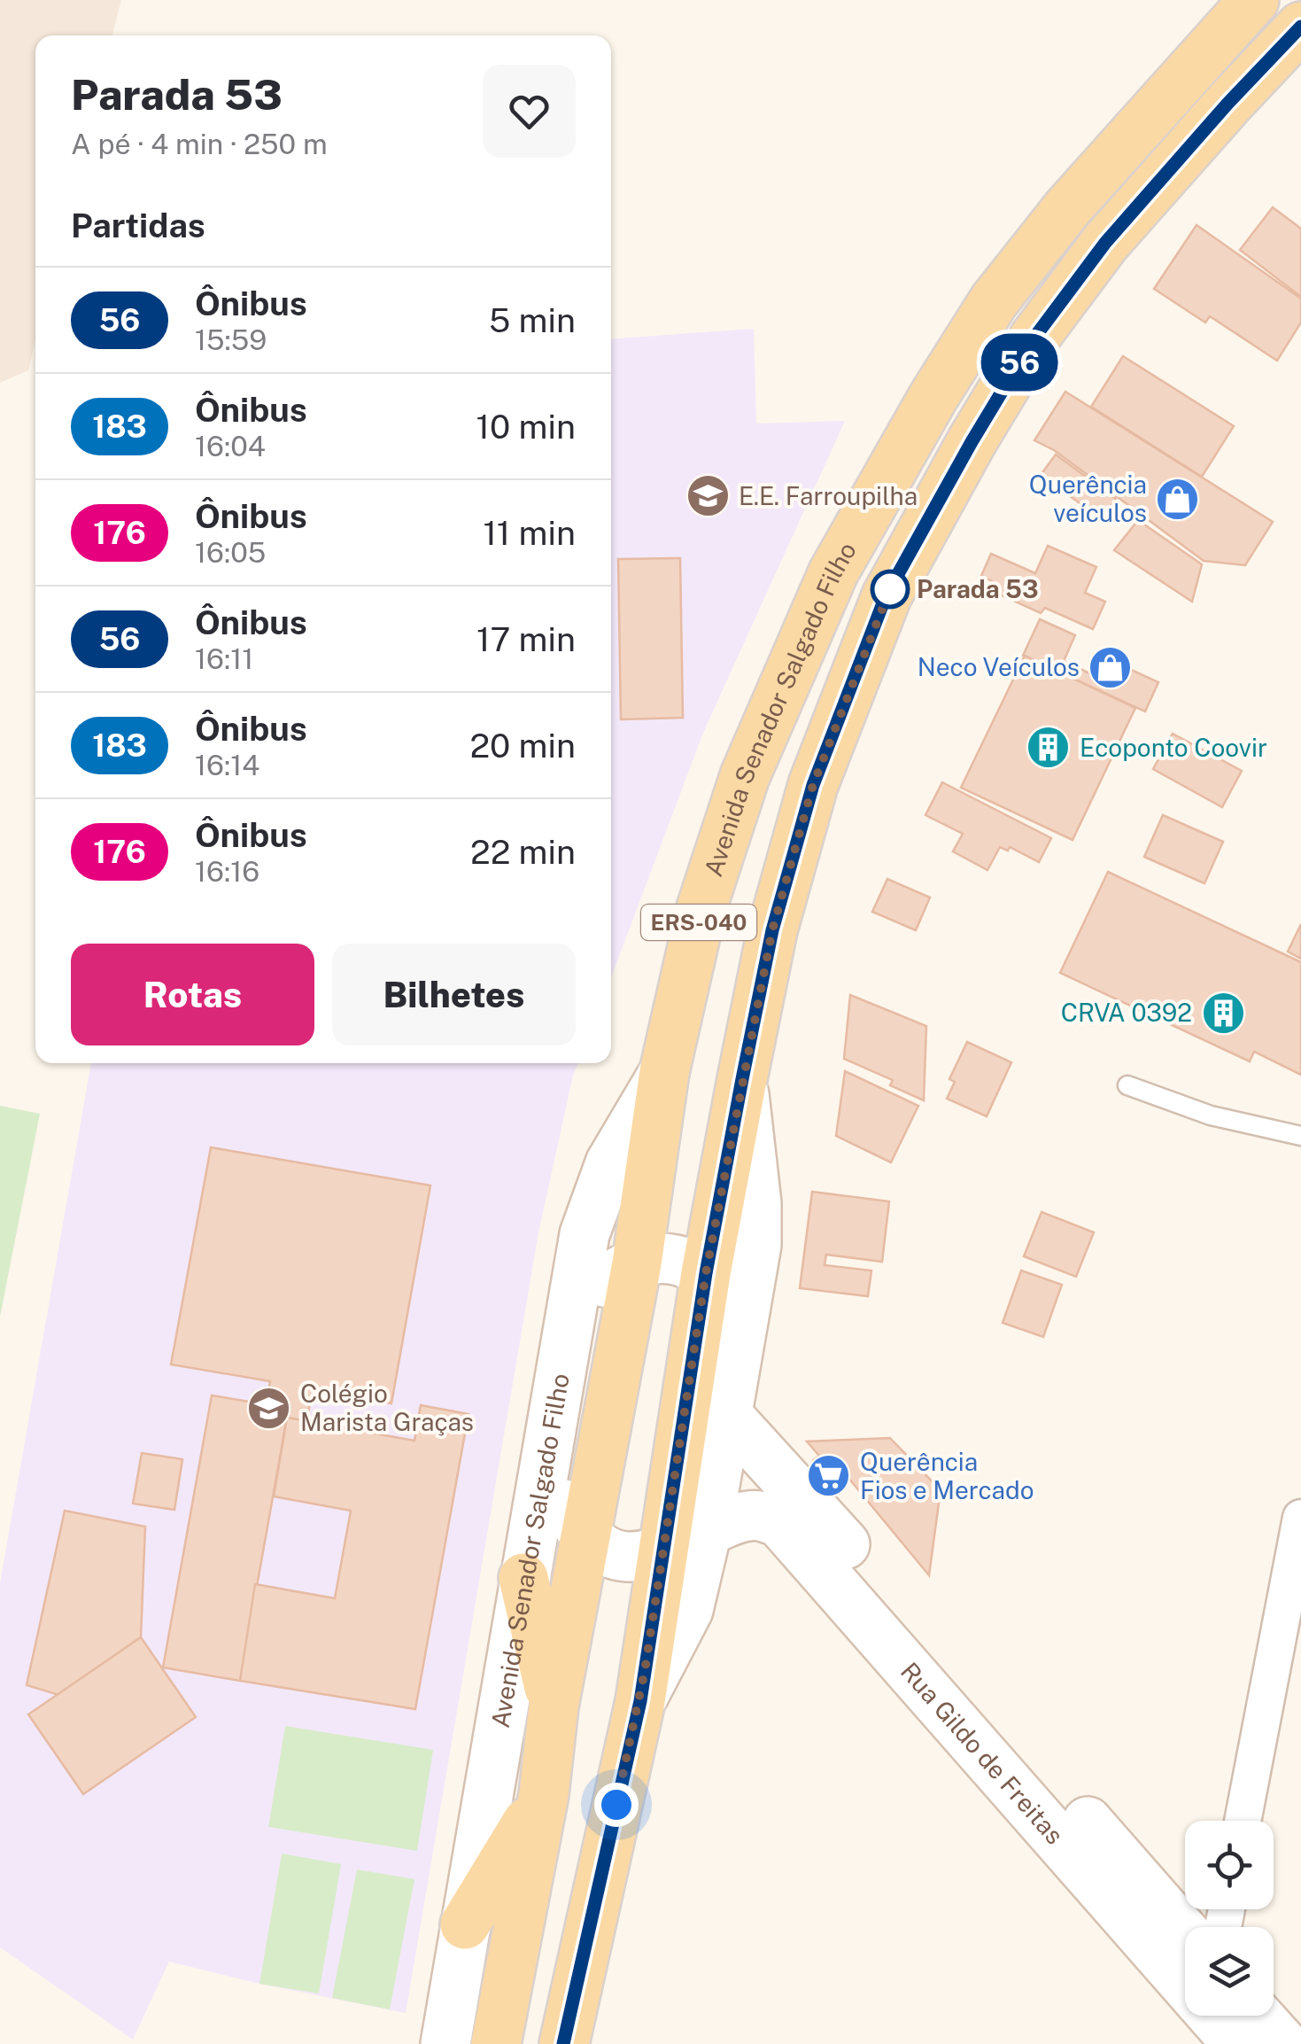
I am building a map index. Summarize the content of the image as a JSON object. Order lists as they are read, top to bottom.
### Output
{
  "streets": {
    "main road": ["Avenida Senador Salgado Filho", "ERS-040"],
    "street": ["Rua Gildo de Freitas"]
  },
  "crossings": [
    ["Avenida Senador Salgado Filho", "Rua Gildo de Freitas"]
  ],
  "places": {
    "school or university": ["E.E. Farroupilha", "Colégio Marista Graças"],
    "shop": ["Querência veículos", "Neco Veículos"],
    "other": ["Parada 53"],
    "building": ["Ecoponto Coovir", "CRVA 0392"],
    "supermarket": ["Querência Fios e Mercado"]
  },
  "lines": ["bus line 56"],
  "page": {
    "on_map": "56",
    "heading": [
      ["Parada 53", "A pé · 4 min · 250 m"],
      "Partidas"
    ],
    "list": [
      {
        "mark": "56",
        "name": "Ônibus",
        "note": "15:59",
        "value": "5 min"
      },
      {
        "mark": "183",
        "name": "Ônibus",
        "note": "16:04",
        "value": "10 min"
      },
      {
        "mark": "176",
        "name": "Ônibus",
        "note": "16:05",
        "value": "11 min"
      },
      {
        "mark": "56",
        "name": "Ônibus",
        "note": "16:11",
        "value": "17 min"
      },
      {
        "mark": "183",
        "name": "Ônibus",
        "note": "16:14",
        "value": "20 min"
      },
      {
        "mark": "176",
        "name": "Ônibus",
        "note": "16:16",
        "value": "22 min"
      }
    ],
    "buttons": ["Rotas", "Bilhetes"]
  }
}
